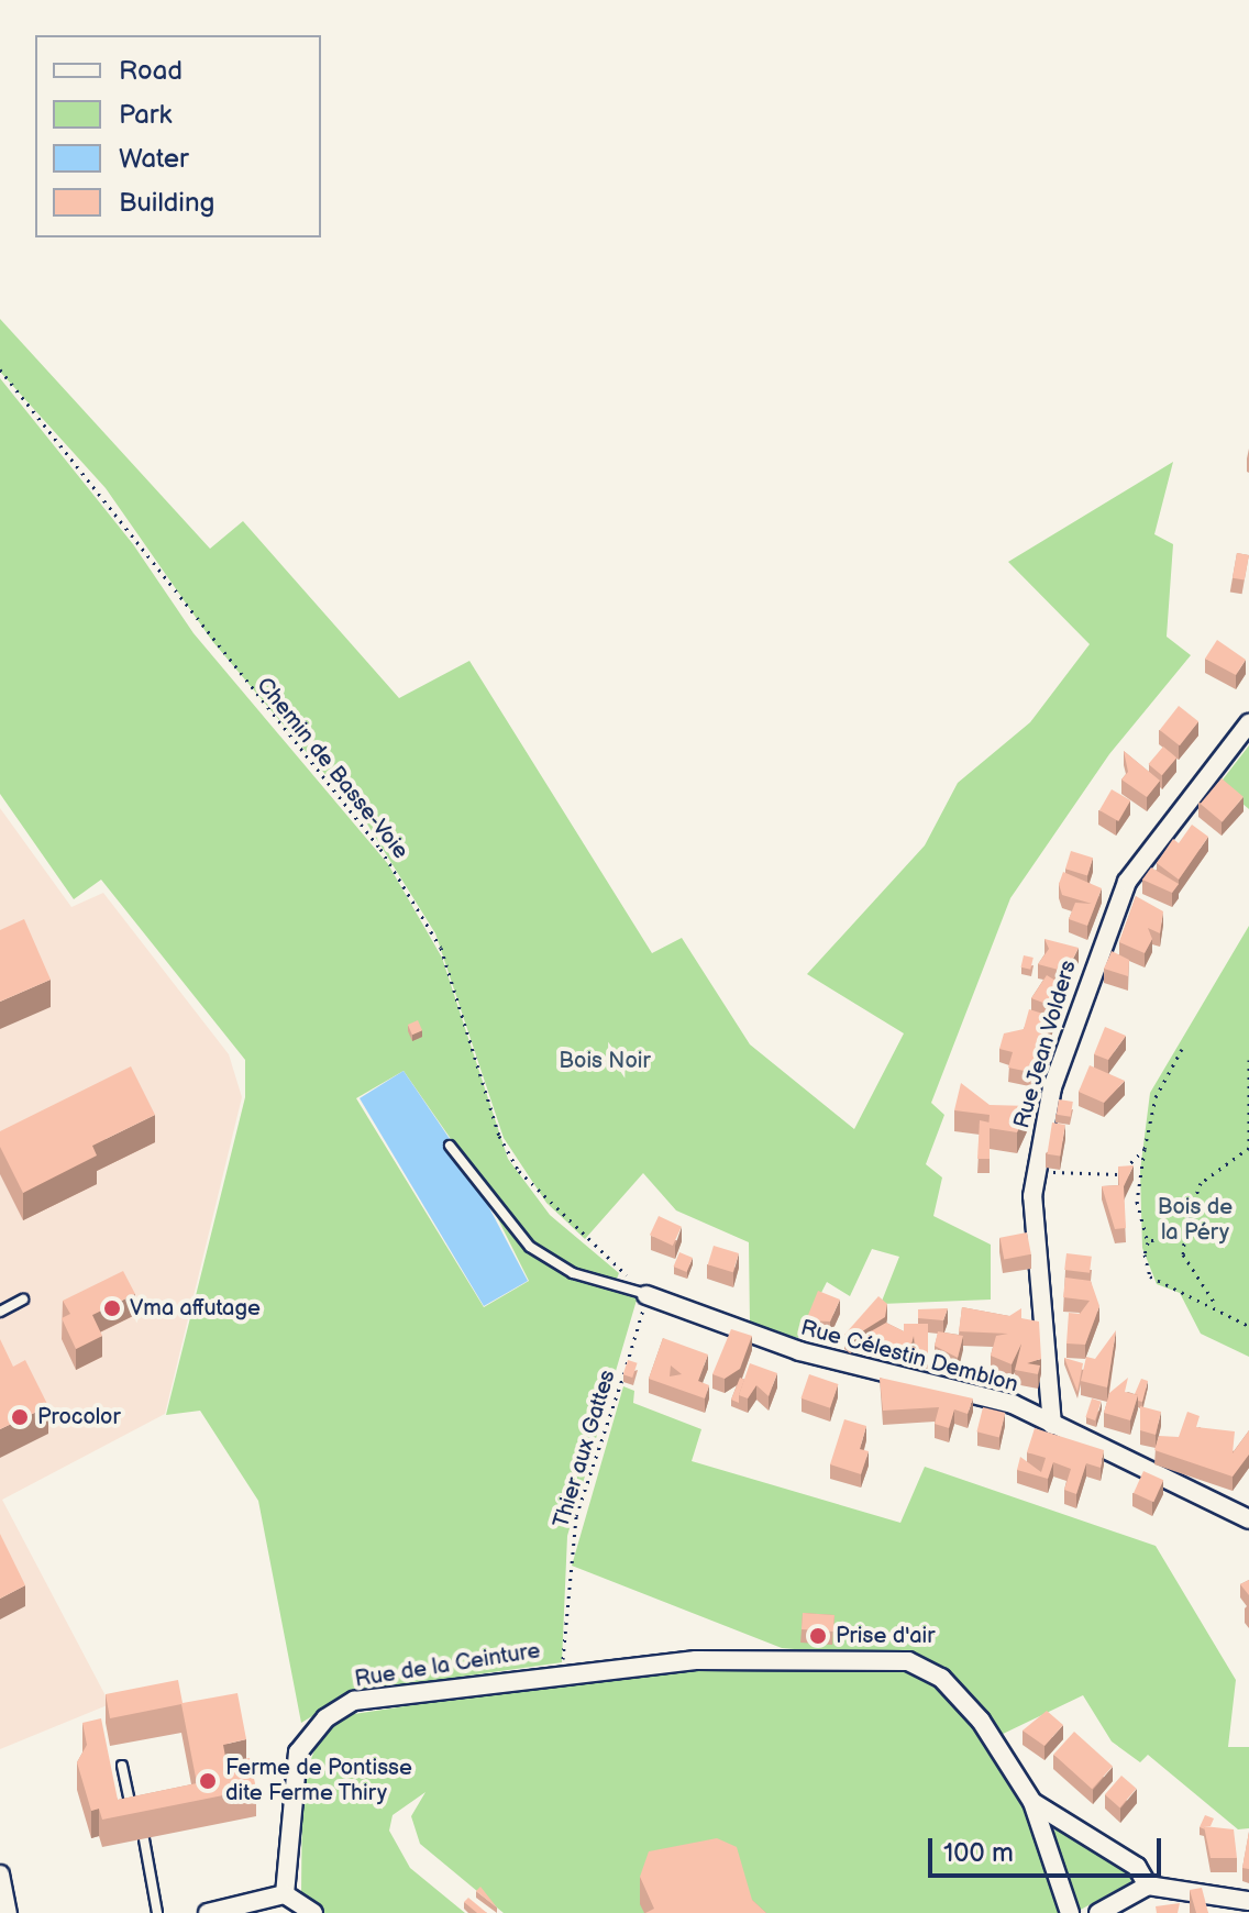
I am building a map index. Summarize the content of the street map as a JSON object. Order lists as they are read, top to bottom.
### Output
{
  "streets": {
    "street": ["Rue Jean Volders", "Rue Célestin Demblon", "Rue de la Ceinture"],
    "path": ["Chemin de Basse-Voie", "Thier aux Gattes"]
  },
  "crossings": [
    ["Chemin de Basse-Voie", "Rue Célestin Demblon"],
    ["Chemin de Basse-Voie", "Thier aux Gattes"],
    ["Rue Jean Volders", "Rue Célestin Demblon"],
    ["Rue Célestin Demblon", "Thier aux Gattes"],
    ["Thier aux Gattes", "Rue de la Ceinture"]
  ],
  "parks": ["Bois Noir", "Bois de la Péry"],
  "places": [
    "Vma affutage",
    "Procolor",
    "Prise d'air",
    "Ferme de Pontisse dite Ferme Thiry"
  ],
  "legend": [
    "Road",
    "Park",
    "Water",
    "Building"
  ],
  "scale_bar": "100 m"
}
